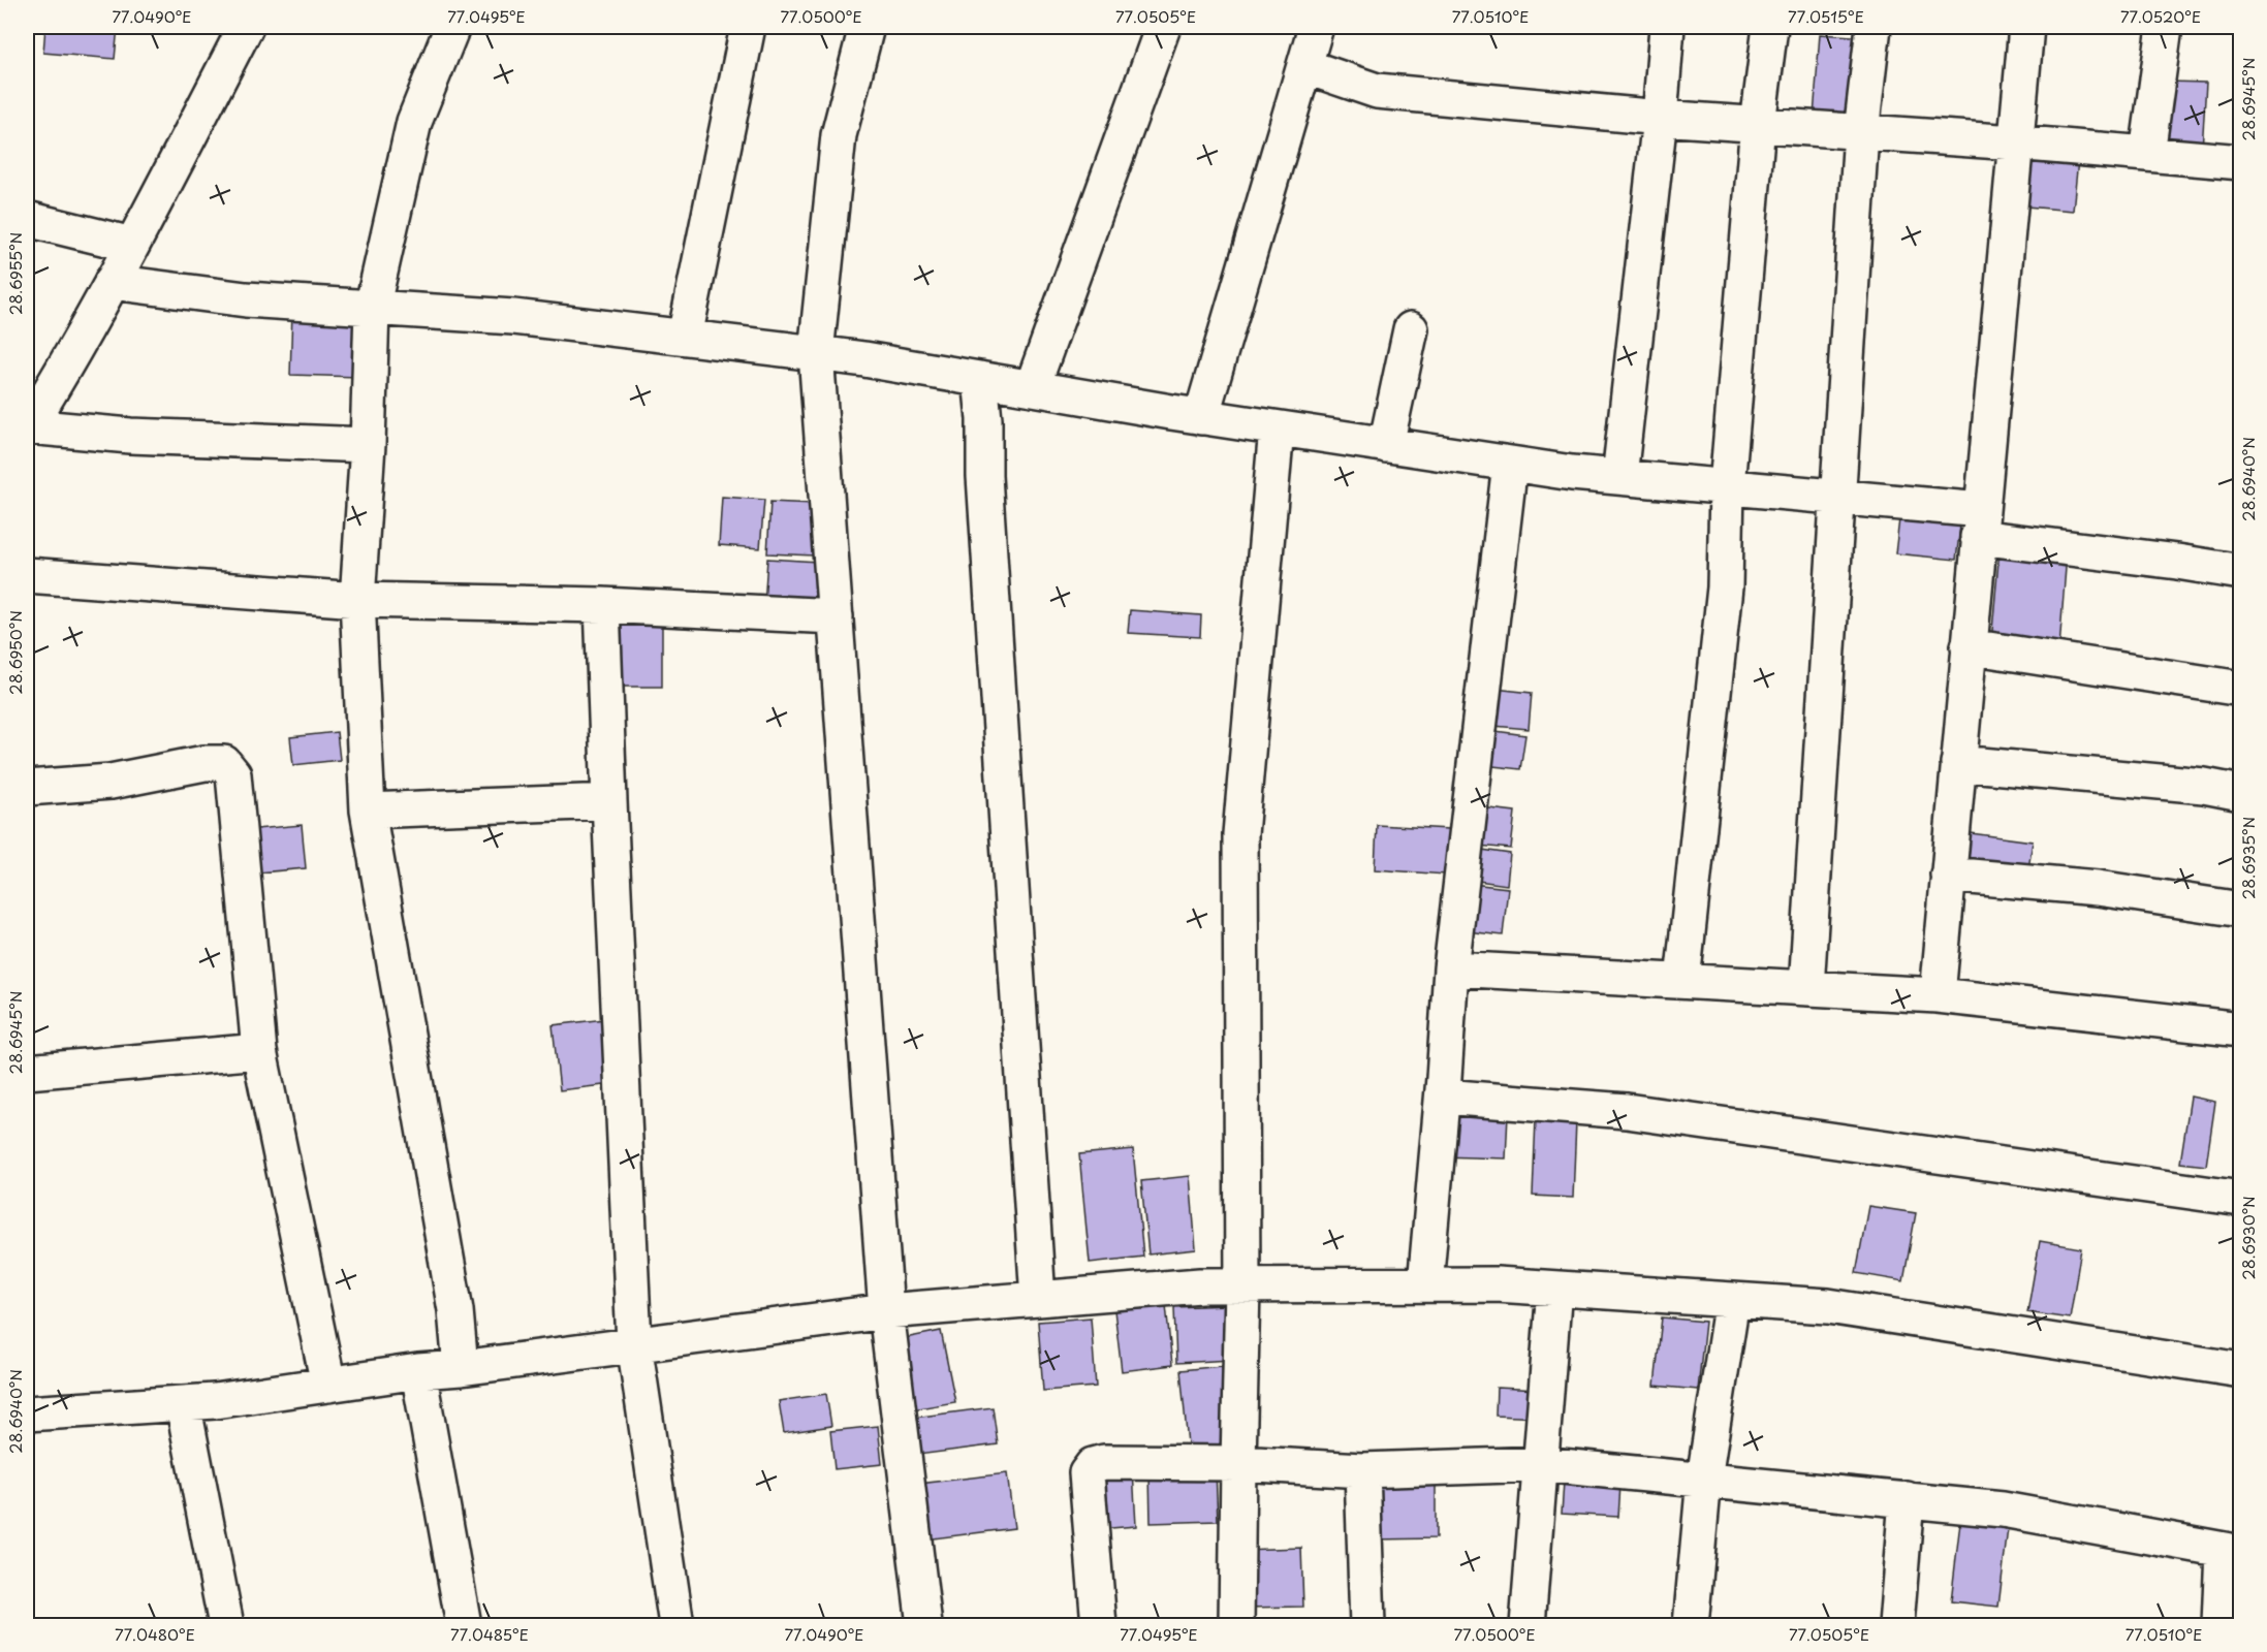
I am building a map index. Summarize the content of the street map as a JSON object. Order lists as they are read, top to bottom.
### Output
{
  "coordinates": [
    "77.0490°E",
    "77.0495°E",
    "77.0500°E",
    "77.0505°E",
    "77.0510°E",
    "77.0515°E",
    "77.0520°E",
    "28.6945°N",
    "28.6955°N",
    "28.6940°N",
    "28.6950°N",
    "28.6935°N",
    "28.6930°N",
    "77.0480°E",
    "77.0485°E"
  ]
}
